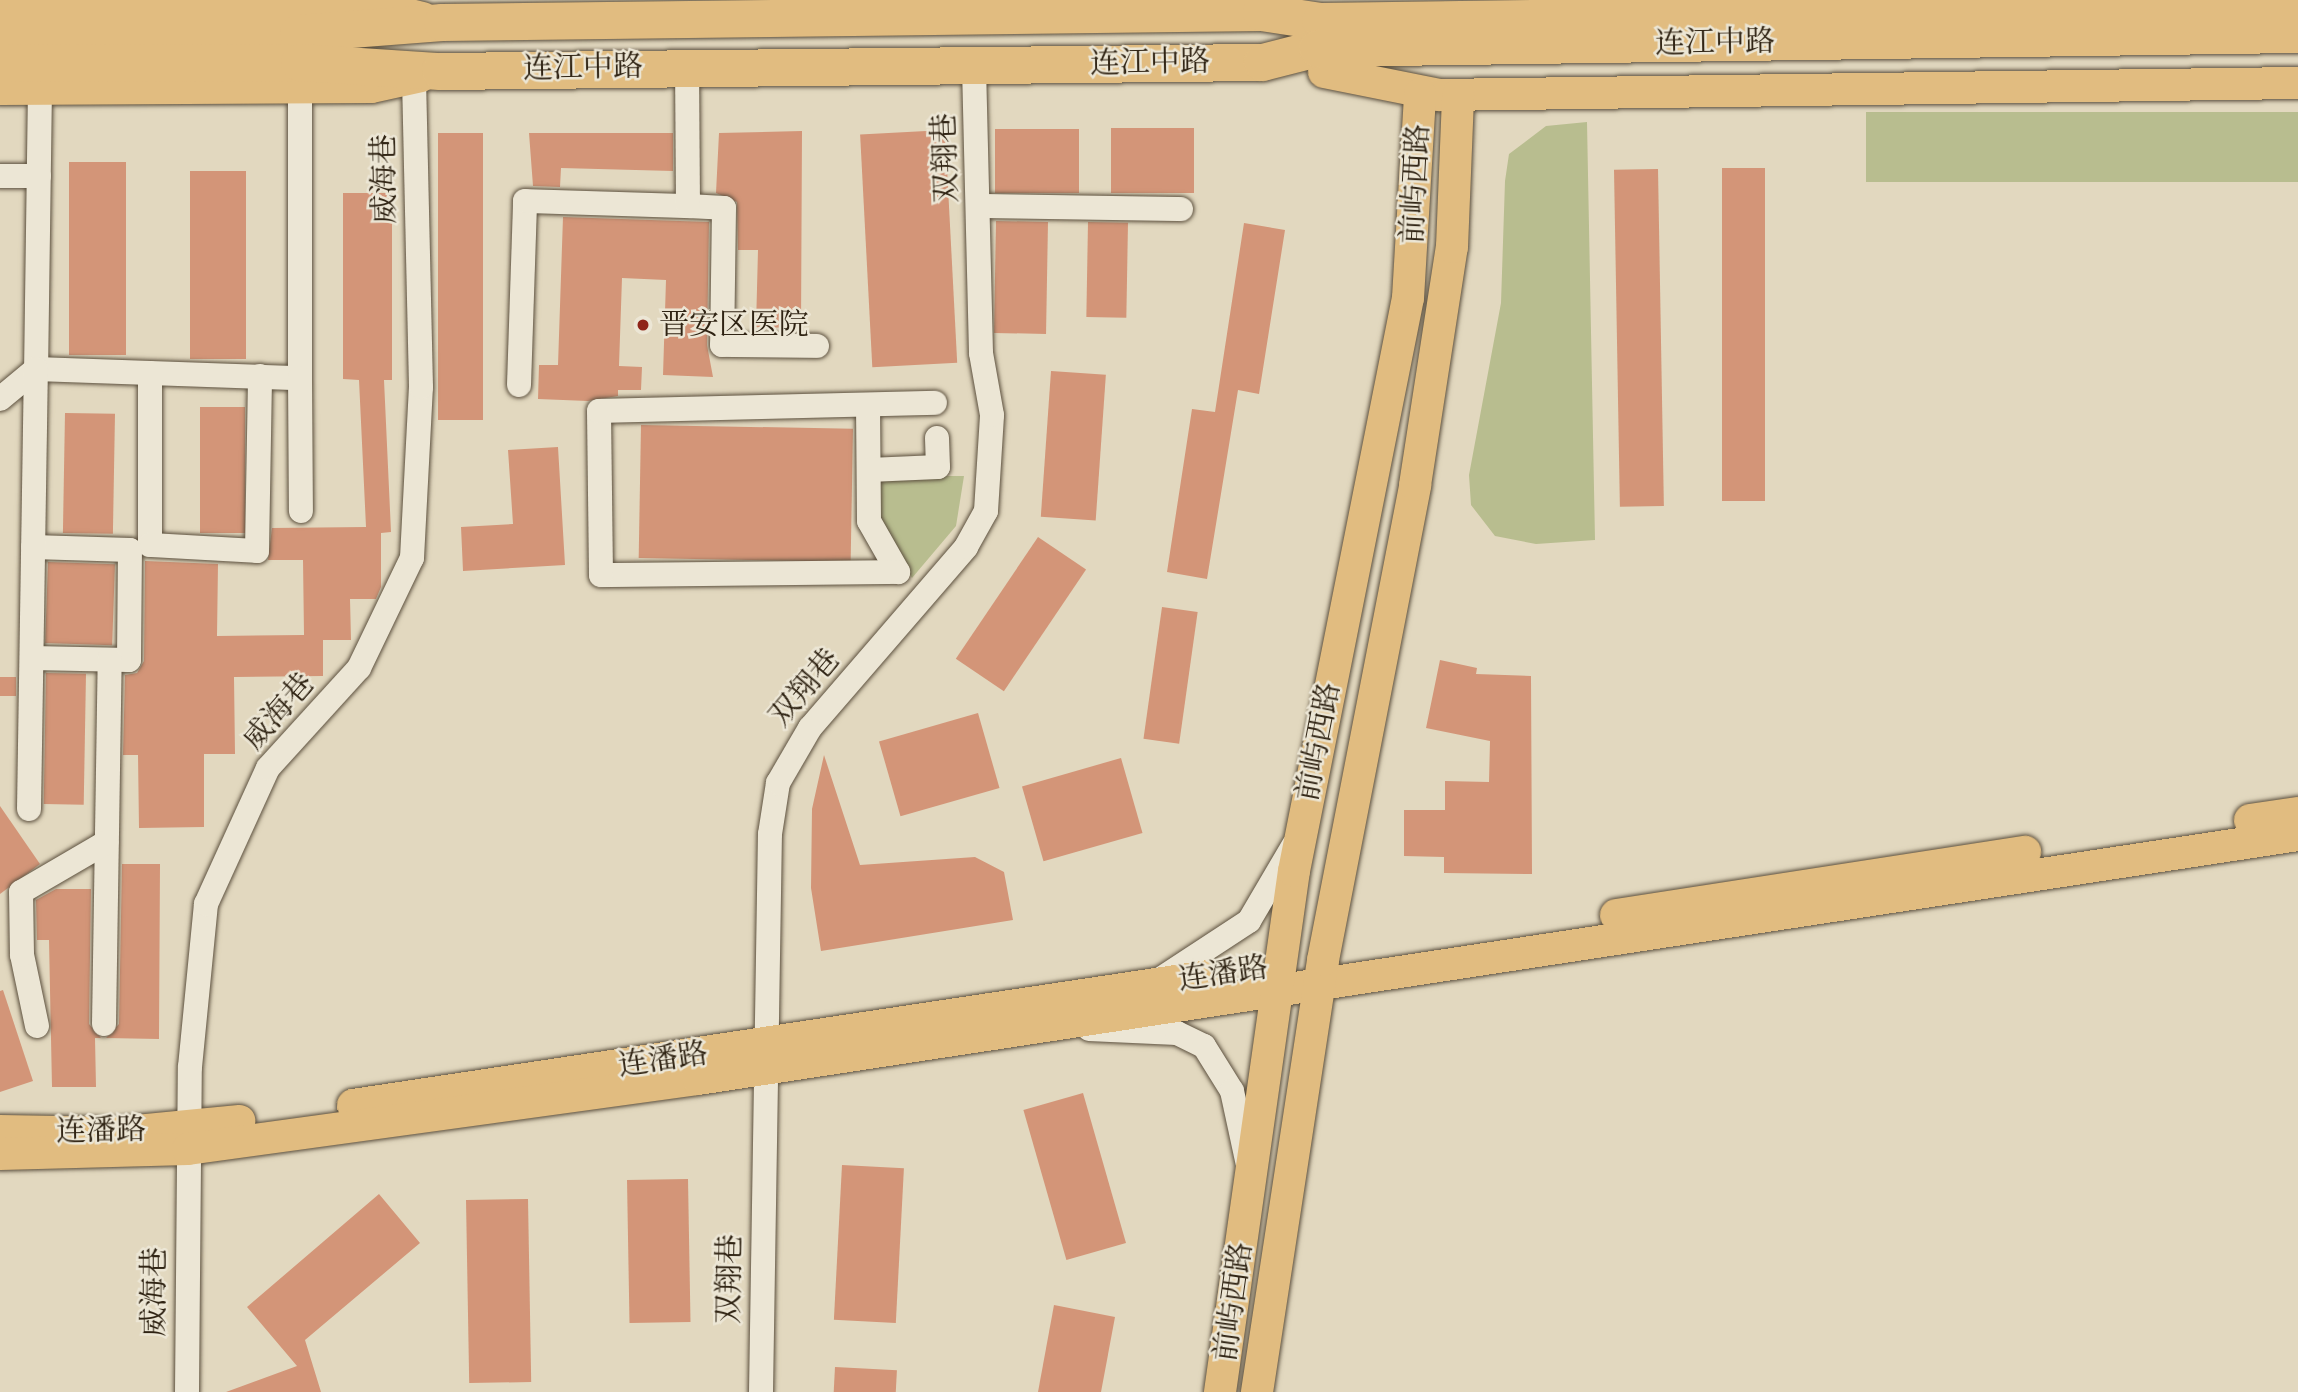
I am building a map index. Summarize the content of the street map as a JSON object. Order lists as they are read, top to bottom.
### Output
{
  "streets": {
    "highway": ["连江中路"],
    "main road": ["前屿西路", "连潘路"],
    "street": ["双翔巷", "威海巷"]
  },
  "crossings": [
    ["连江中路", "双翔巷"],
    ["连江中路", "威海巷"],
    ["双翔巷", "连潘路"],
    ["威海巷", "连潘路"],
    ["前屿西路", "连潘路"]
  ],
  "places": ["晋安区医院"]
}
